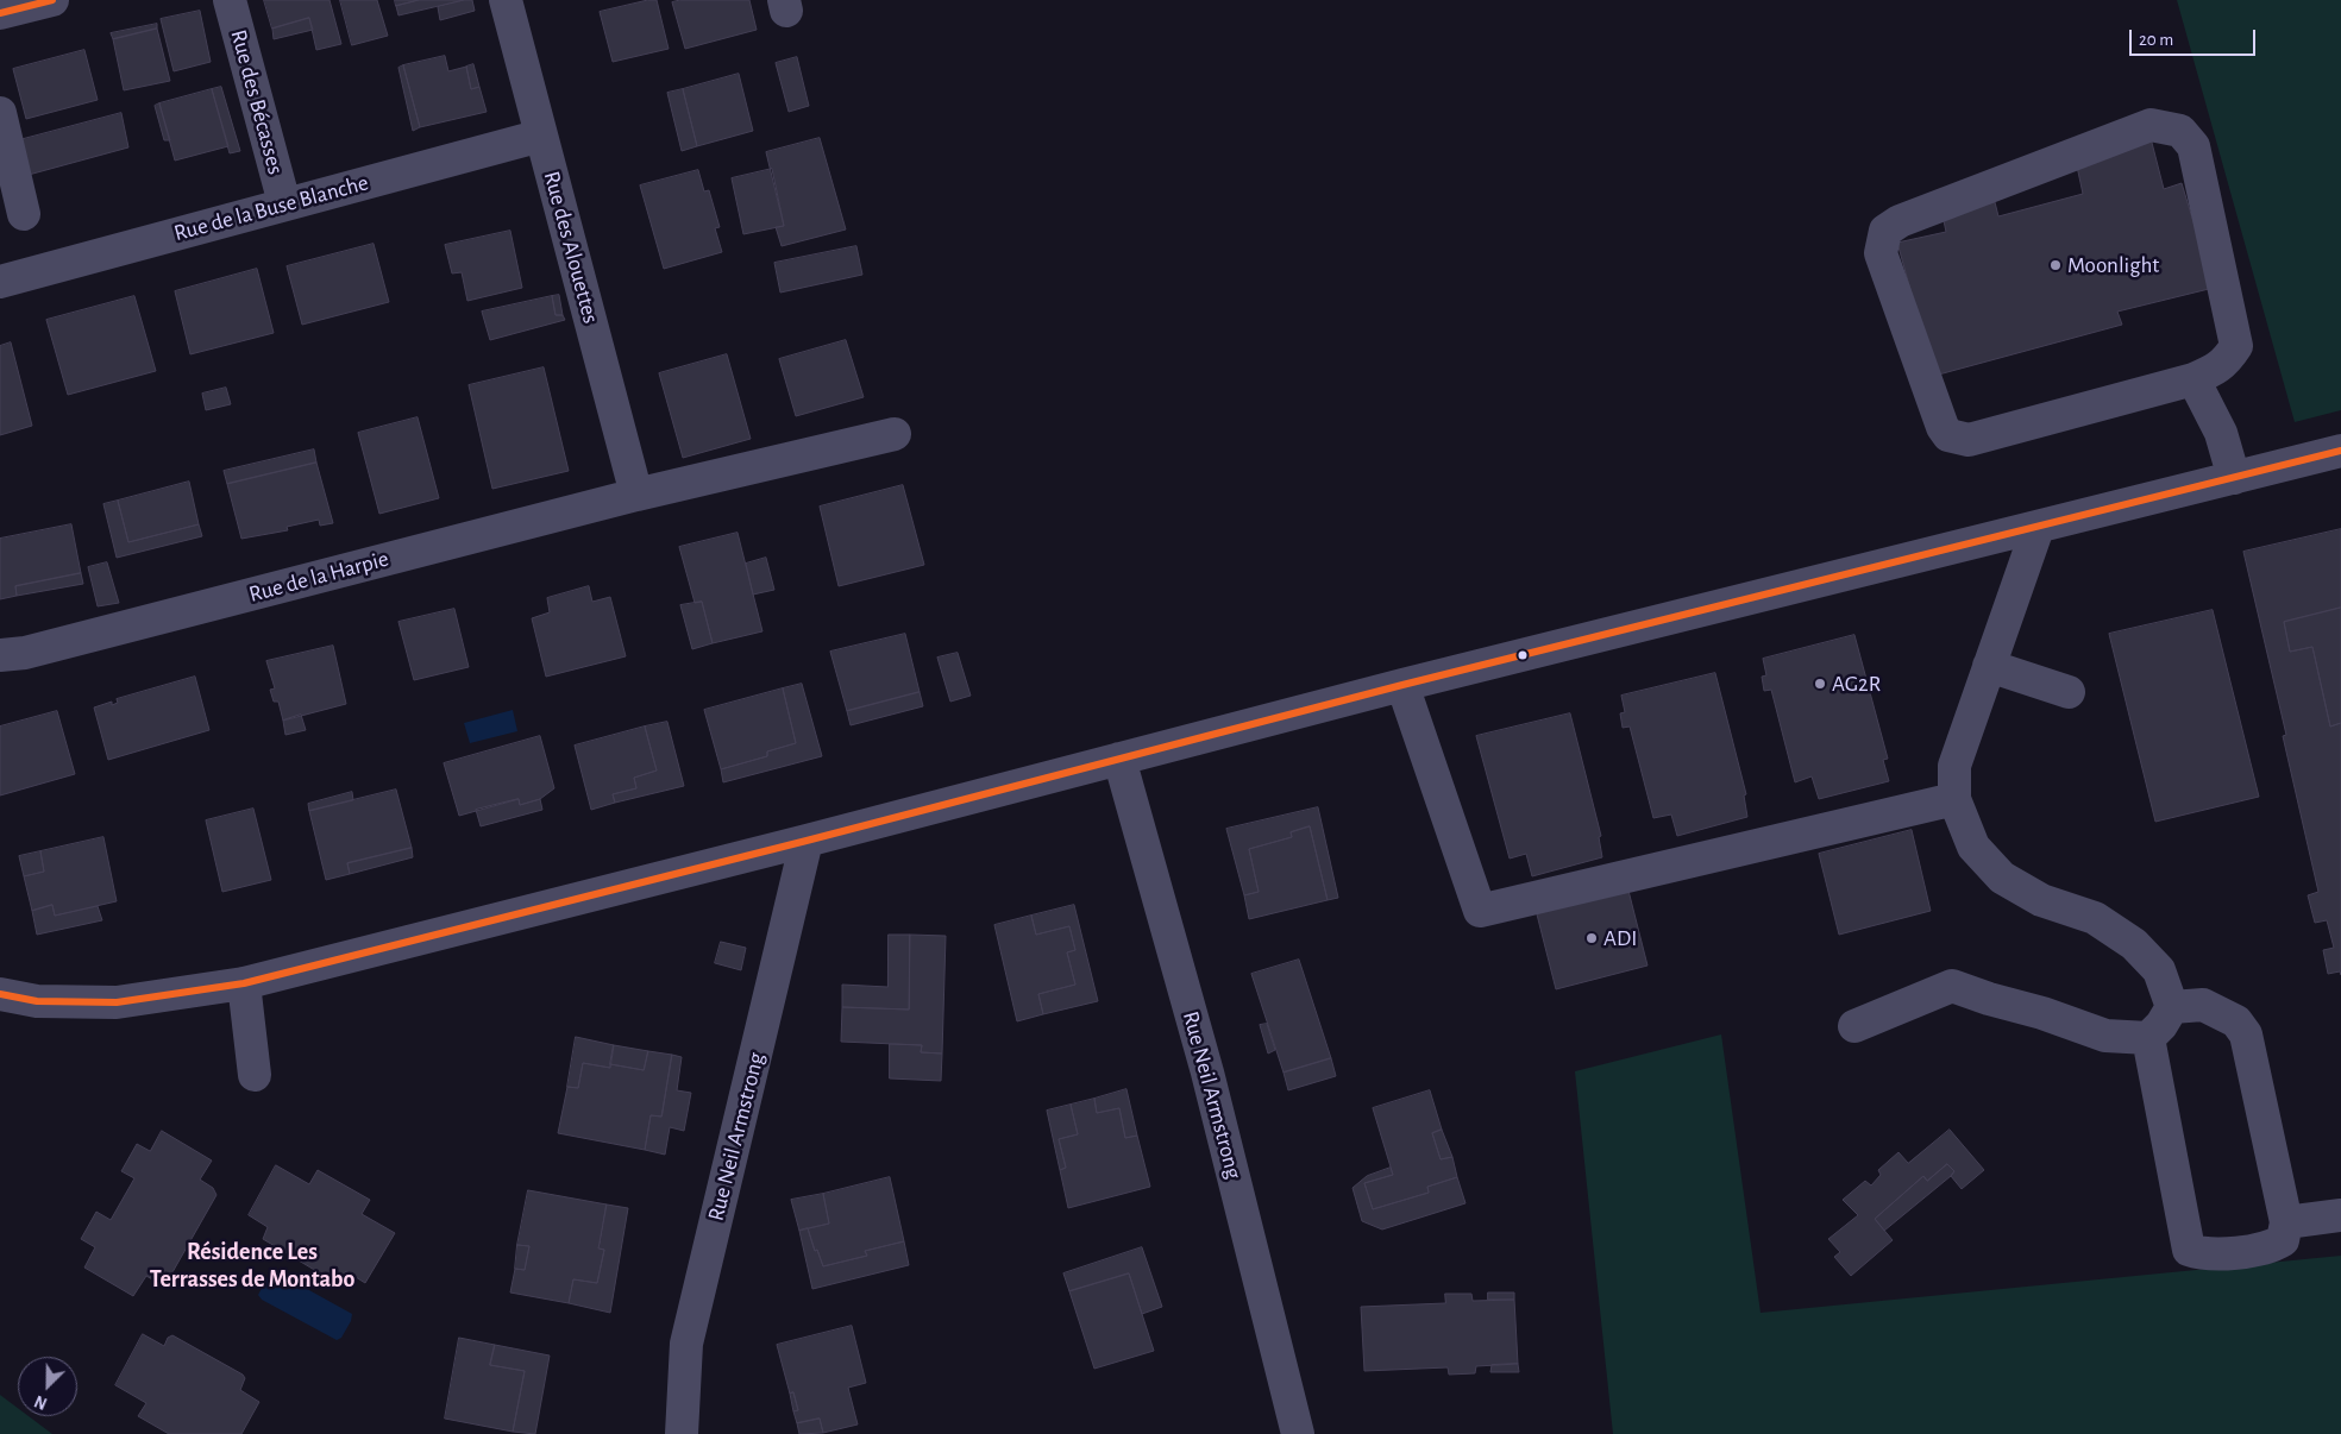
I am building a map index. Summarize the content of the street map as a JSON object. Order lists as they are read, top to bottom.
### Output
{
  "streets": {
    "street": [
      "Rue des Bécasses",
      "Rue de la Buse Blanche",
      "Rue des Alouettes",
      "Rue de la Harpie",
      "Rue Neil Armstrong"
    ]
  },
  "crossings": [
    ["Rue des Bécasses", "Rue de la Buse Blanche"],
    ["Rue de la Buse Blanche", "Rue des Alouettes"],
    ["Rue des Alouettes", "Rue de la Harpie"]
  ],
  "districts": ["Résidence Les Terrasses de Montabo"],
  "places": ["Moonlight", "AG2R", "ADI"],
  "scale_bar": "20 m",
  "north": "bottom left"
}
